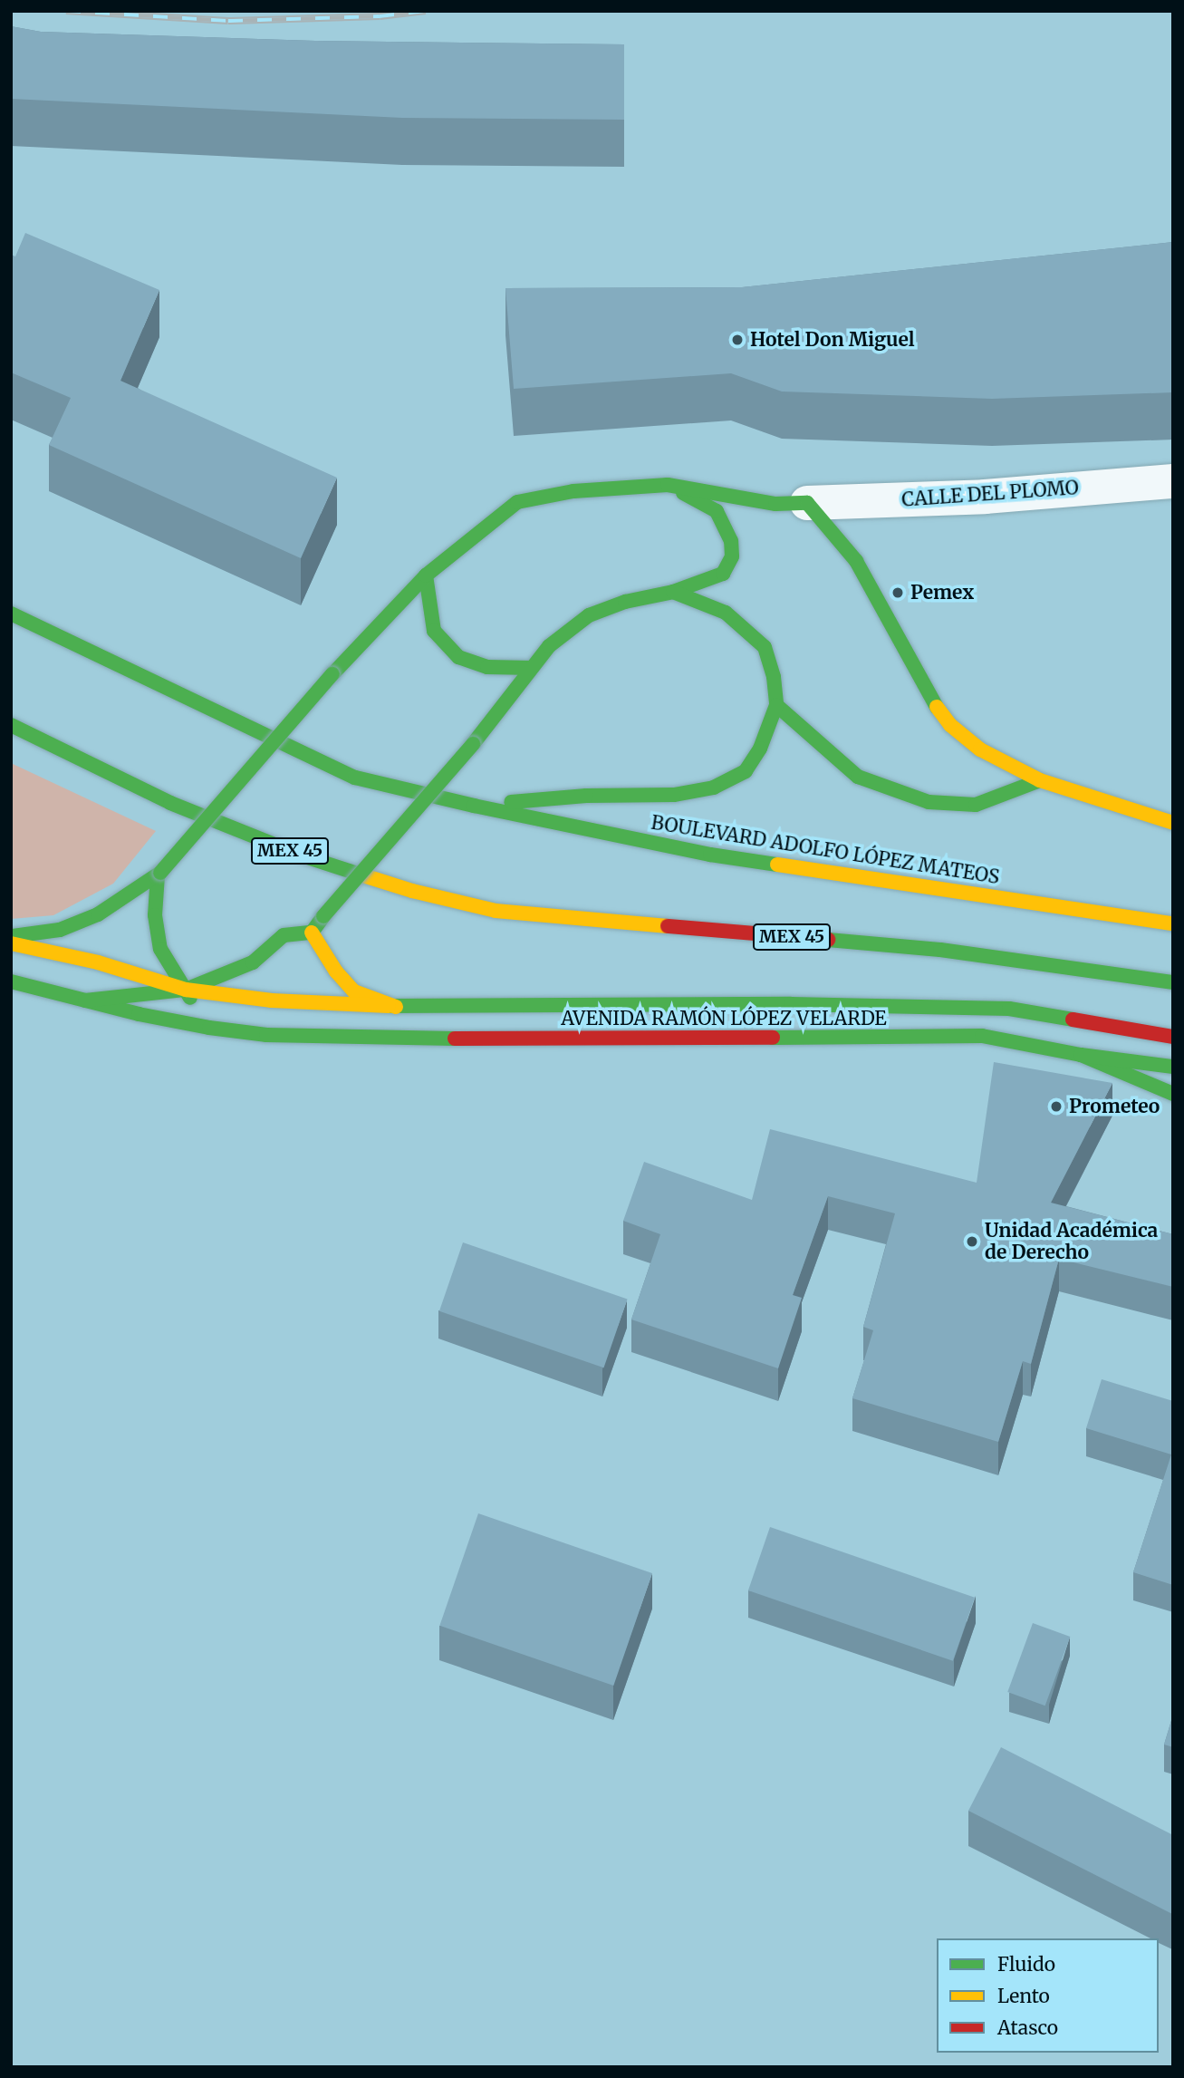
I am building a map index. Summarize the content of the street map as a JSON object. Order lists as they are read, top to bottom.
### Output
{
  "streets": {
    "street": [
      "CALLE DEL PLOMO",
      "BOULEVARD ADOLFO LÓPEZ MATEOS",
      "MEX 45",
      "AVENIDA RAMÓN LÓPEZ VELARDE"
    ]
  },
  "places": [
    "Hotel Don Miguel",
    "Pemex",
    "Prometeo",
    "Unidad Académica de Derecho"
  ],
  "legend": ["Fluido", "Lento", "Atasco"]
}
